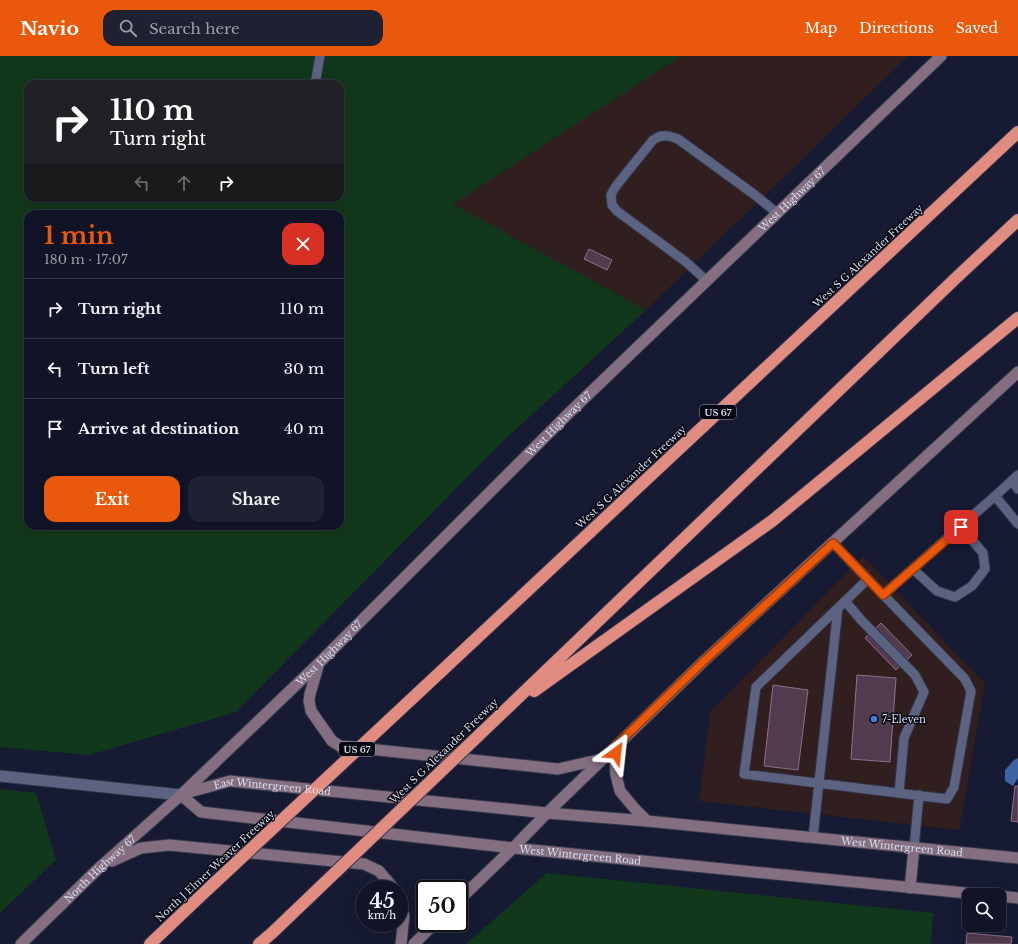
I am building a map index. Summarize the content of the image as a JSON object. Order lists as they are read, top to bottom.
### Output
{
  "streets": {
    "highway": ["West S G Alexander Freeway", "US 67", "North J Elmer Weaver Freeway"],
    "main road": [
      "West Highway 67",
      "East Wintergreen Road",
      "West Wintergreen Road",
      "North Highway 67"
    ]
  },
  "crossings": [
    ["West Highway 67", "East Wintergreen Road"],
    ["West Highway 67", "West Wintergreen Road"],
    ["West Highway 67", "North Highway 67"],
    ["West S G Alexander Freeway", "North J Elmer Weaver Freeway"],
    ["East Wintergreen Road", "West Wintergreen Road"],
    ["East Wintergreen Road", "North Highway 67"],
    ["West Wintergreen Road", "North Highway 67"]
  ],
  "places": ["7-Eleven"],
  "page": {
    "header": "Navio",
    "search": "Search here",
    "nav": ["Map", "Directions", "Saved"],
    "turn": ["110 m", "Turn right"],
    "heading": ["1 min", "180 m · 17:07"],
    "list": [
      {
        "name": "Turn right",
        "value": "110 m"
      },
      {
        "name": "Turn left",
        "value": "30 m"
      },
      {
        "name": "Arrive at destination",
        "value": "40 m"
      }
    ],
    "buttons": ["Exit", "Share"],
    "speed": "45 km/h",
    "limit": "50"
  }
}
